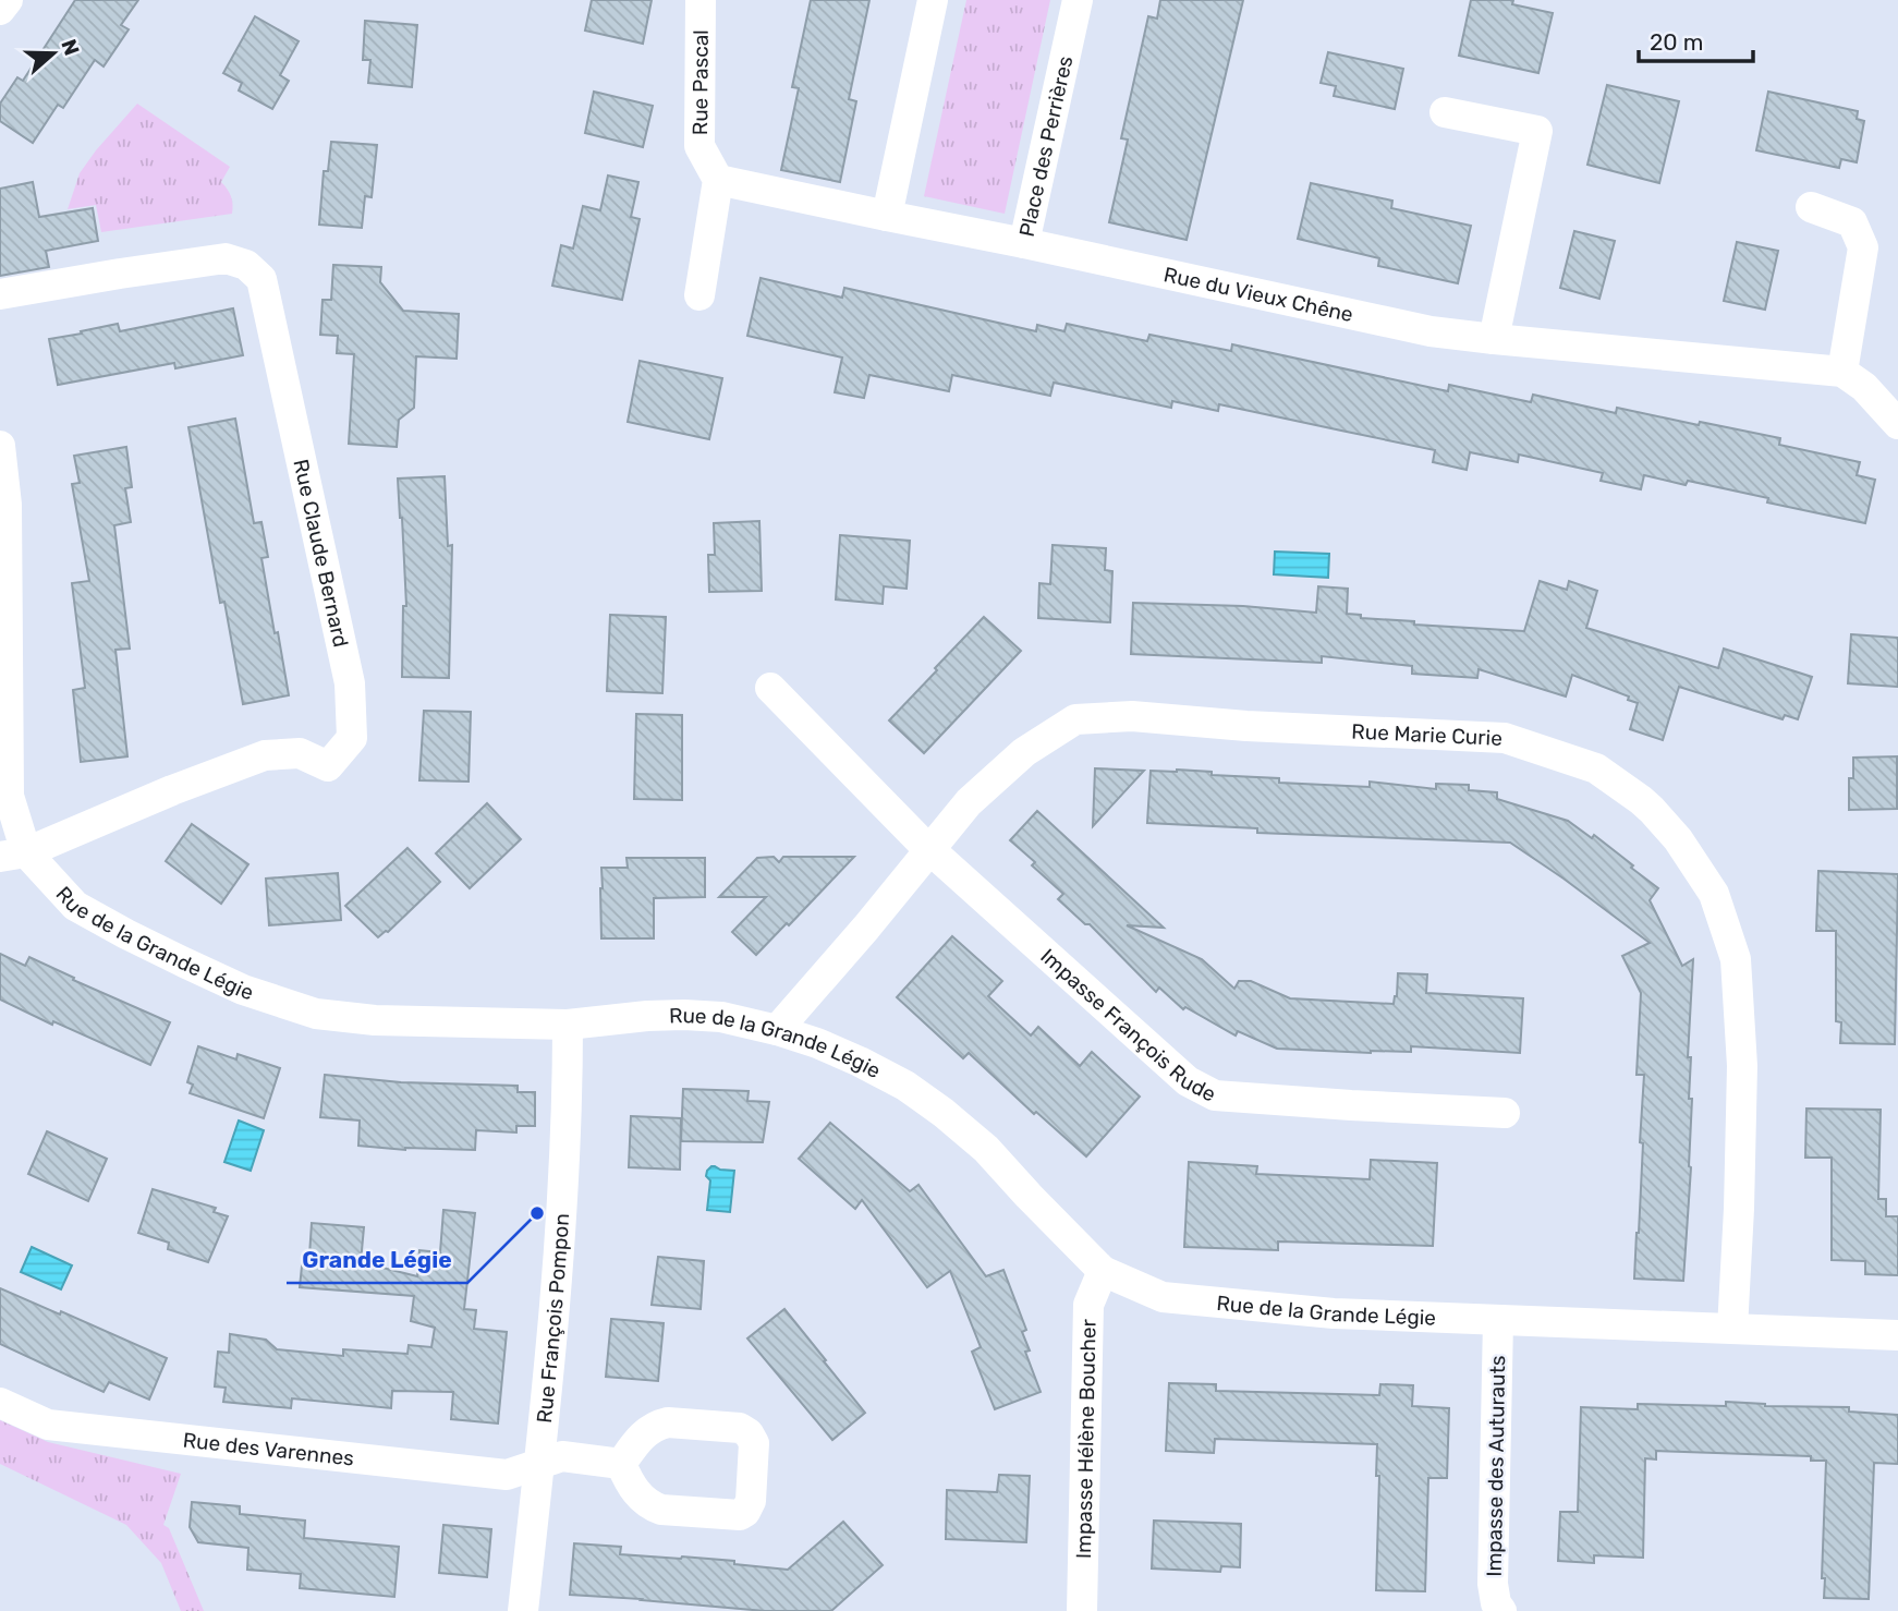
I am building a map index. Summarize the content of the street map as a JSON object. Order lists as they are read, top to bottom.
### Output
{
  "streets": {
    "street": [
      "Rue Pascal",
      "Place des Perrières",
      "Rue du Vieux Chêne",
      "Rue Claude Bernard",
      "Rue Marie Curie",
      "Rue de la Grande Légie",
      "Impasse François Rude",
      "Rue François Pompon",
      "Impasse Hélène Boucher",
      "Rue des Varennes",
      "Impasse des Auturauts"
    ]
  },
  "crossings": [
    ["Rue Pascal", "Place des Perrières"],
    ["Place des Perrières", "Rue du Vieux Chêne"],
    ["Rue Claude Bernard", "Rue de la Grande Légie"],
    ["Rue Marie Curie", "Rue de la Grande Légie"],
    ["Rue Marie Curie", "Impasse François Rude"],
    ["Rue de la Grande Légie", "Rue François Pompon"],
    ["Rue de la Grande Légie", "Impasse Hélène Boucher"],
    ["Rue de la Grande Légie", "Impasse des Auturauts"],
    ["Rue François Pompon", "Rue des Varennes"]
  ],
  "places": ["Grande Légie"],
  "scale_bar": "20 m",
  "north": "right"
}
